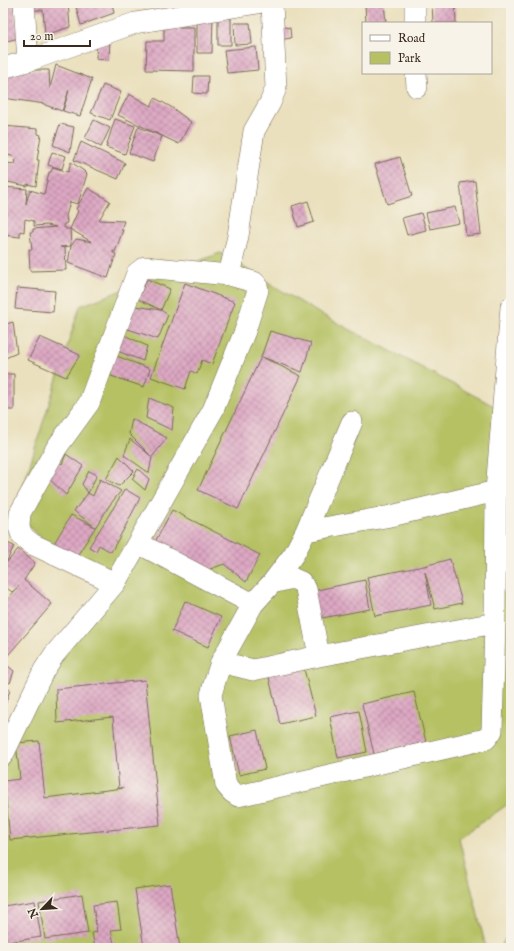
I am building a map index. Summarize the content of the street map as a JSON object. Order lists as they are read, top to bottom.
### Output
{
  "legend": ["Road", "Park"],
  "scale_bar": "20 m",
  "north": "bottom left"
}
